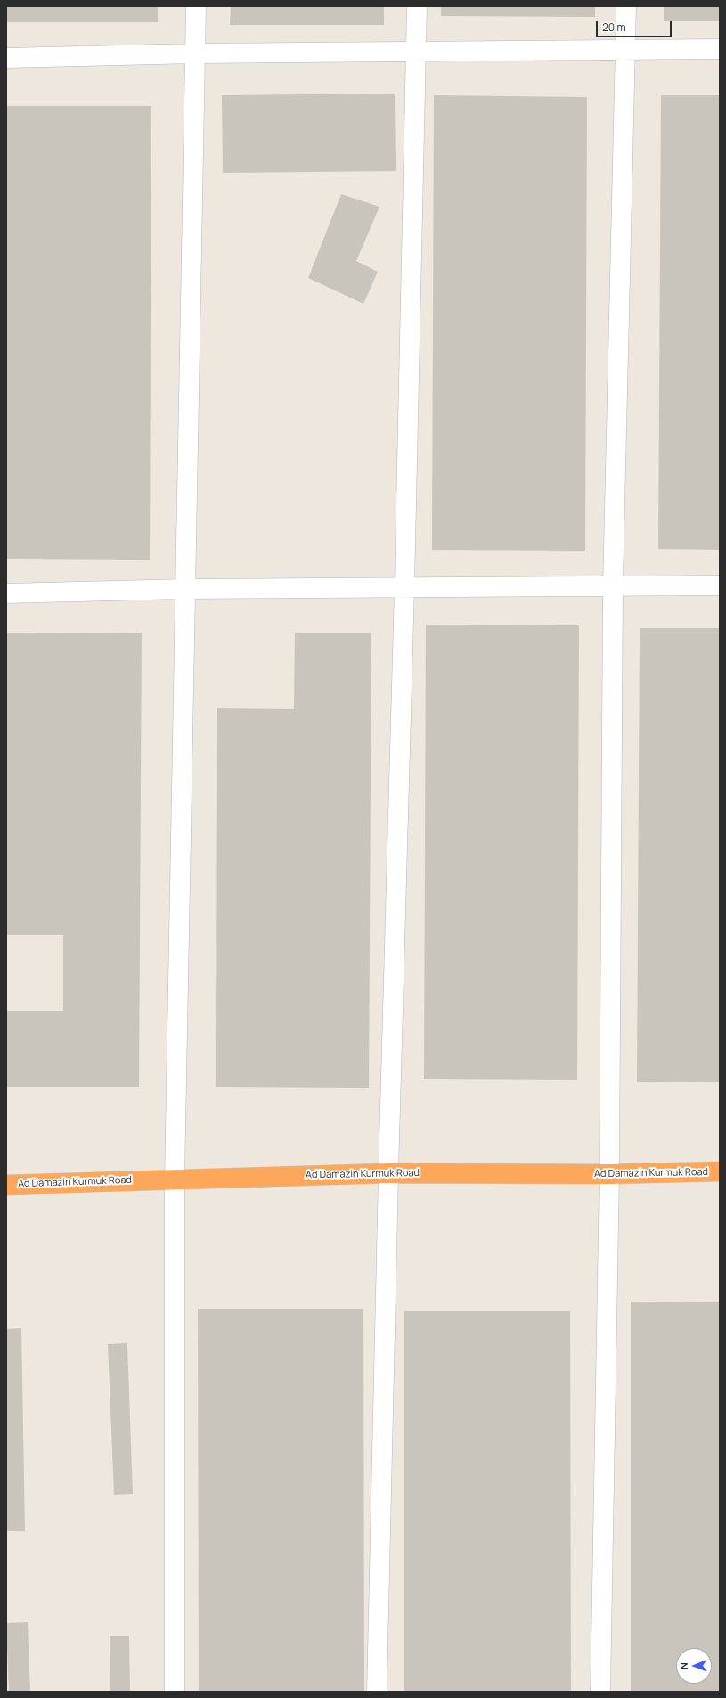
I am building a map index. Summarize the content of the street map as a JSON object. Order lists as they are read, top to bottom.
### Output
{
  "streets": {
    "highway": ["Ad Damazin Kurmuk Road"]
  },
  "scale_bar": "20 m",
  "north": "left"
}
